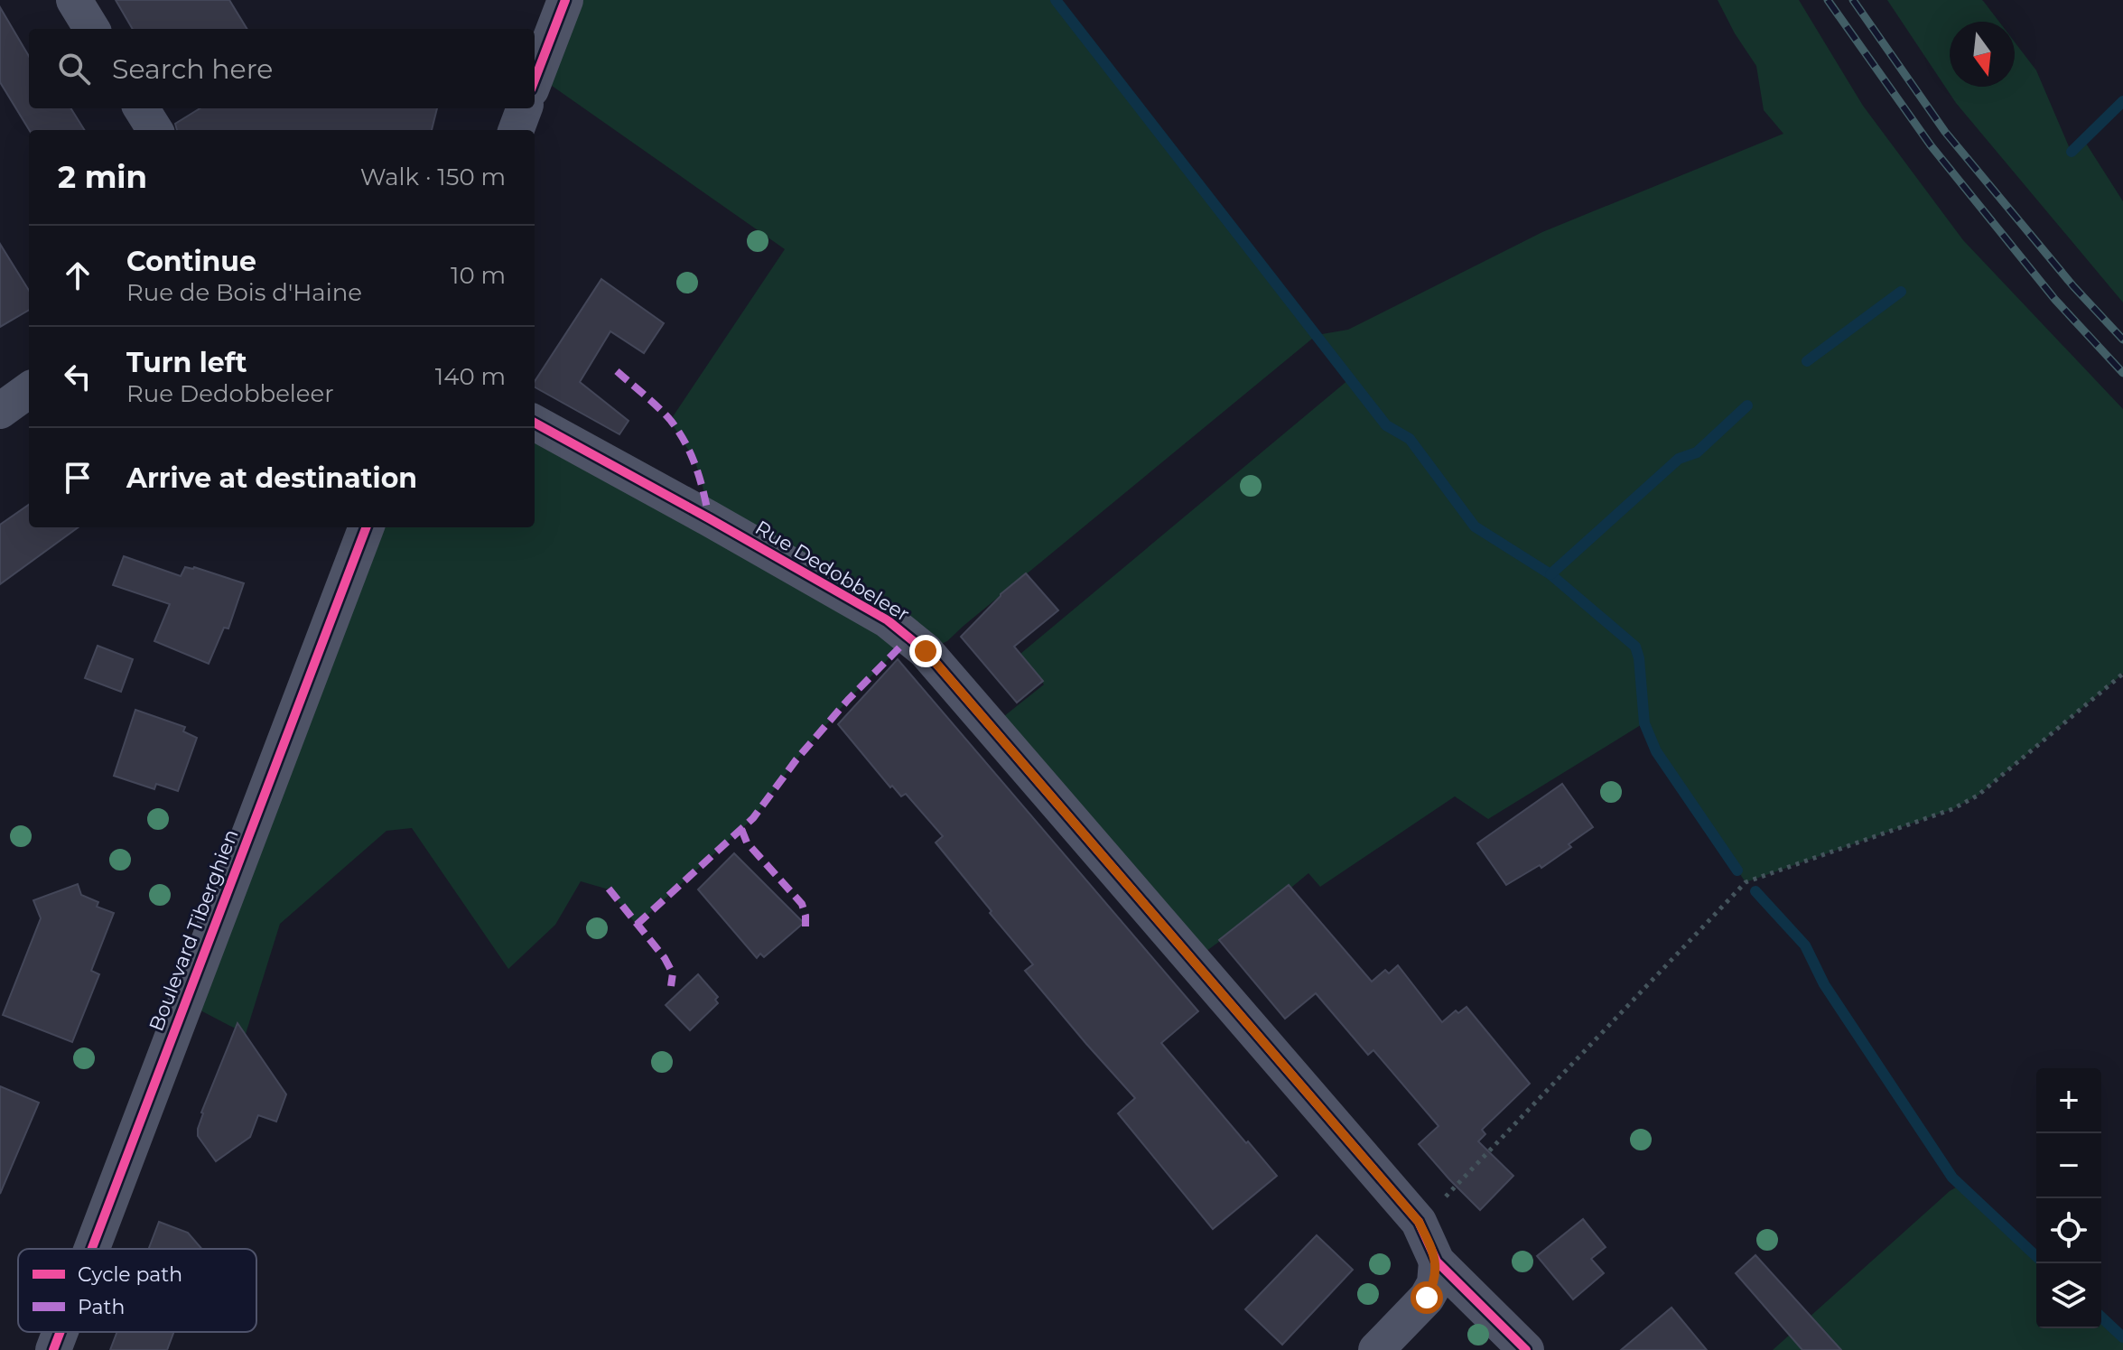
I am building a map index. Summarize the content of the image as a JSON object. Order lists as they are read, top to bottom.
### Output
{
  "streets": {
    "street": ["Rue Dedobbeleer", "Boulevard Tiberghien"]
  },
  "legend": ["Cycle path", "Path"],
  "north": "bottom",
  "page": {
    "search": "Search here",
    "heading": ["2 min", "Walk · 150 m"],
    "list": [
      ["Continue", "Rue de Bois d'Haine", "10 m"],
      ["Turn left", "Rue Dedobbeleer", "140 m"],
      "Arrive at destination"
    ],
    "map_buttons": ["+", "−"]
  }
}
